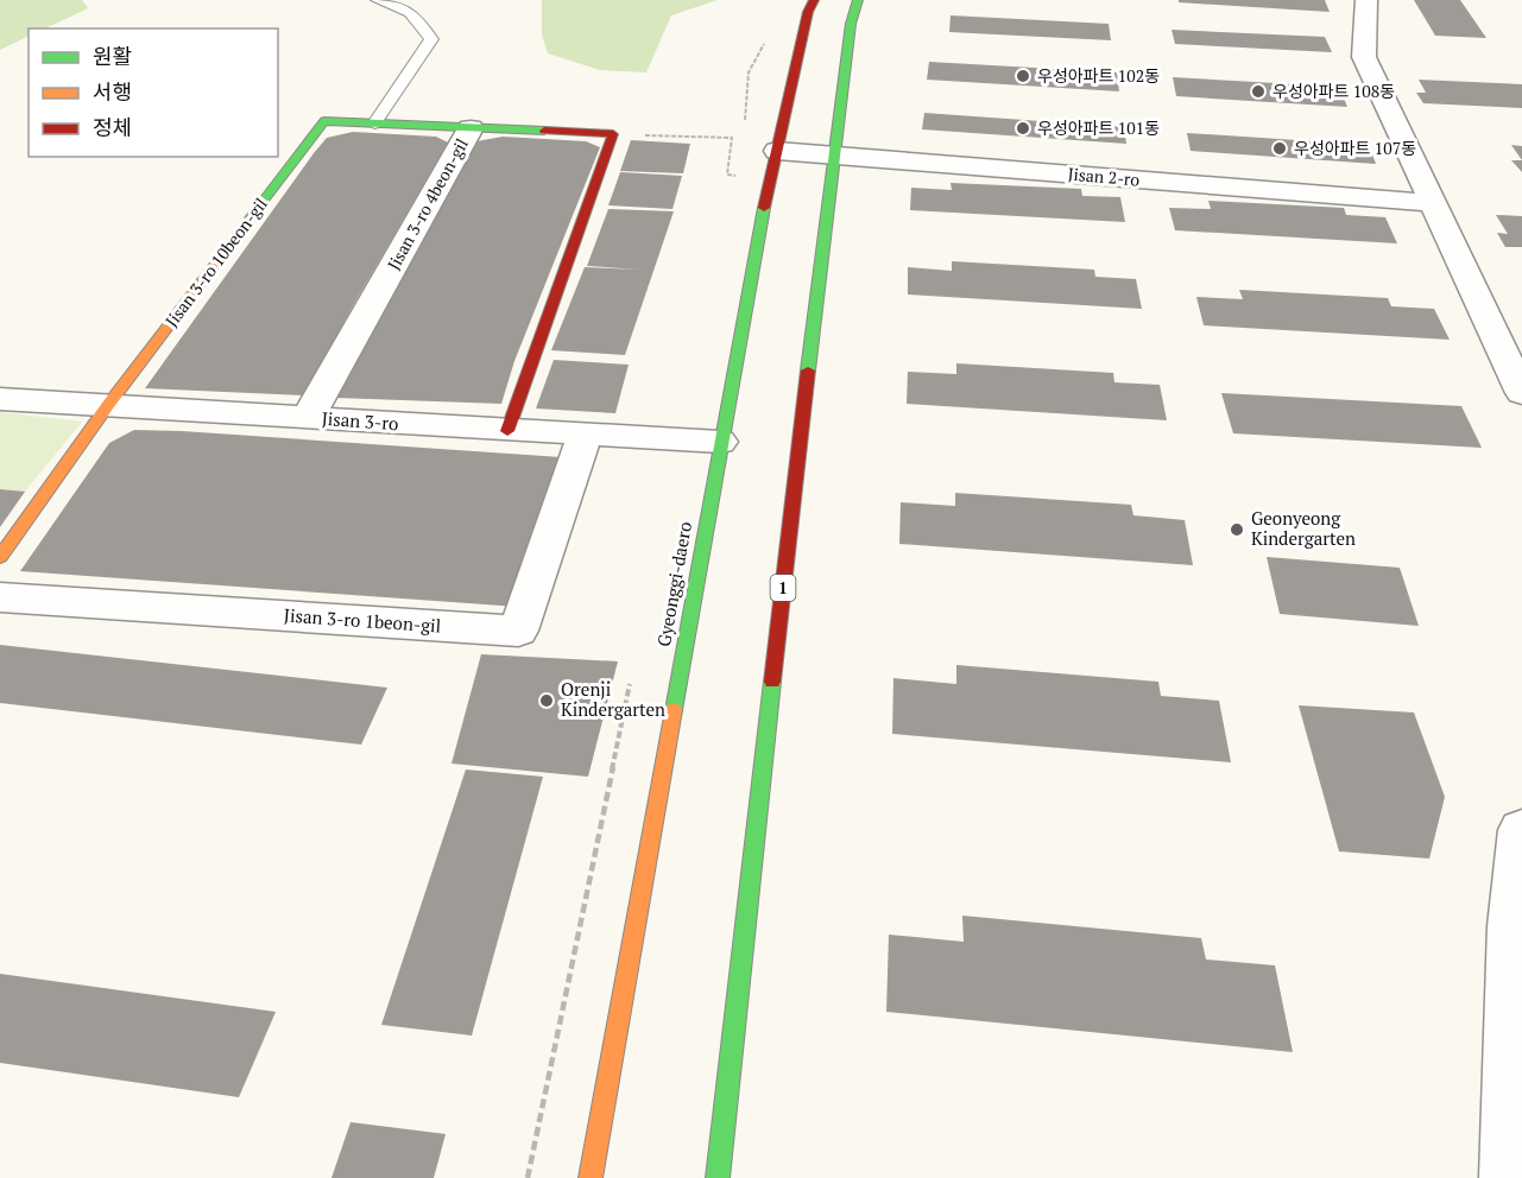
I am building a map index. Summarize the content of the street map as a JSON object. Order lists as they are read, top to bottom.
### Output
{
  "streets": {
    "main road": [
      "Jisan 3-ro 4beon-gil",
      "Jisan 3-ro 10beon-gil",
      "Gyeonggi-daero",
      "1"
    ],
    "street": ["Jisan 2-ro", "Jisan 3-ro", "Jisan 3-ro 1beon-gil"]
  },
  "crossings": [
    ["Jisan 2-ro", "Gyeonggi-daero"],
    ["Jisan 2-ro", "1"],
    ["Jisan 3-ro 4beon-gil", "Jisan 3-ro"],
    ["Jisan 3-ro 10beon-gil", "Jisan 3-ro"],
    ["Jisan 3-ro", "Gyeonggi-daero"],
    ["Jisan 3-ro", "Jisan 3-ro 1beon-gil"]
  ],
  "places": [
    "우성아파트 102동",
    "우성아파트 108동",
    "우성아파트 101동",
    "우성아파트 107동",
    "Geonyeong Kindergarten",
    "Orenji Kindergarten"
  ],
  "legend": ["원활", "서행", "정체"]
}
